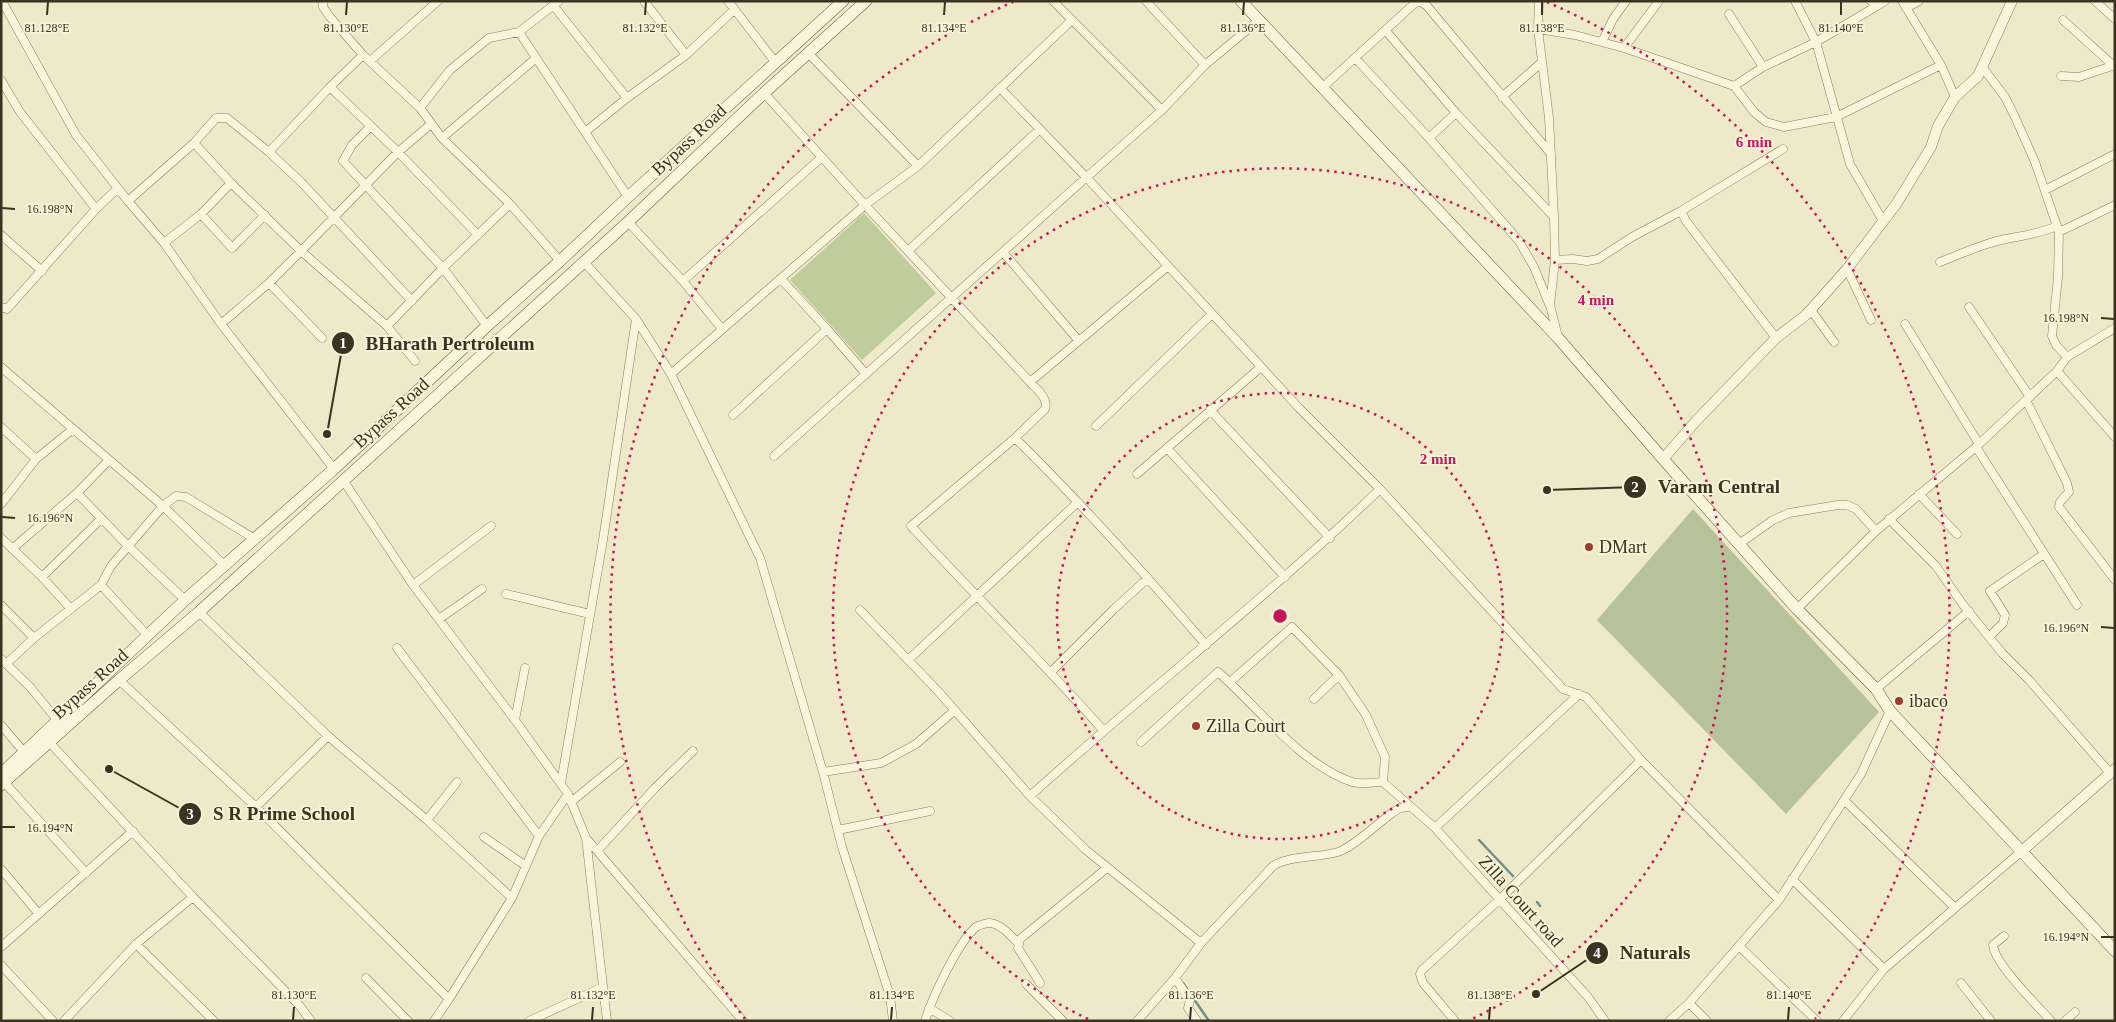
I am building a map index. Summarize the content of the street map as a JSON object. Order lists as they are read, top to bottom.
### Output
{
  "streets": {
    "main road": ["Bypass Road"],
    "street": ["Zilla Court road"]
  },
  "places": [
    "BHarath Pertroleum",
    "Varam Central",
    "DMart",
    "ibaco",
    "Zilla Court",
    "S R Prime School",
    "Naturals"
  ],
  "coordinates": [
    "81.128°E",
    "81.130°E",
    "81.132°E",
    "81.134°E",
    "81.136°E",
    "81.138°E",
    "81.140°E",
    "16.198°N",
    "16.196°N",
    "16.194°N"
  ],
  "rings": ["6 min", "4 min", "2 min"]
}
